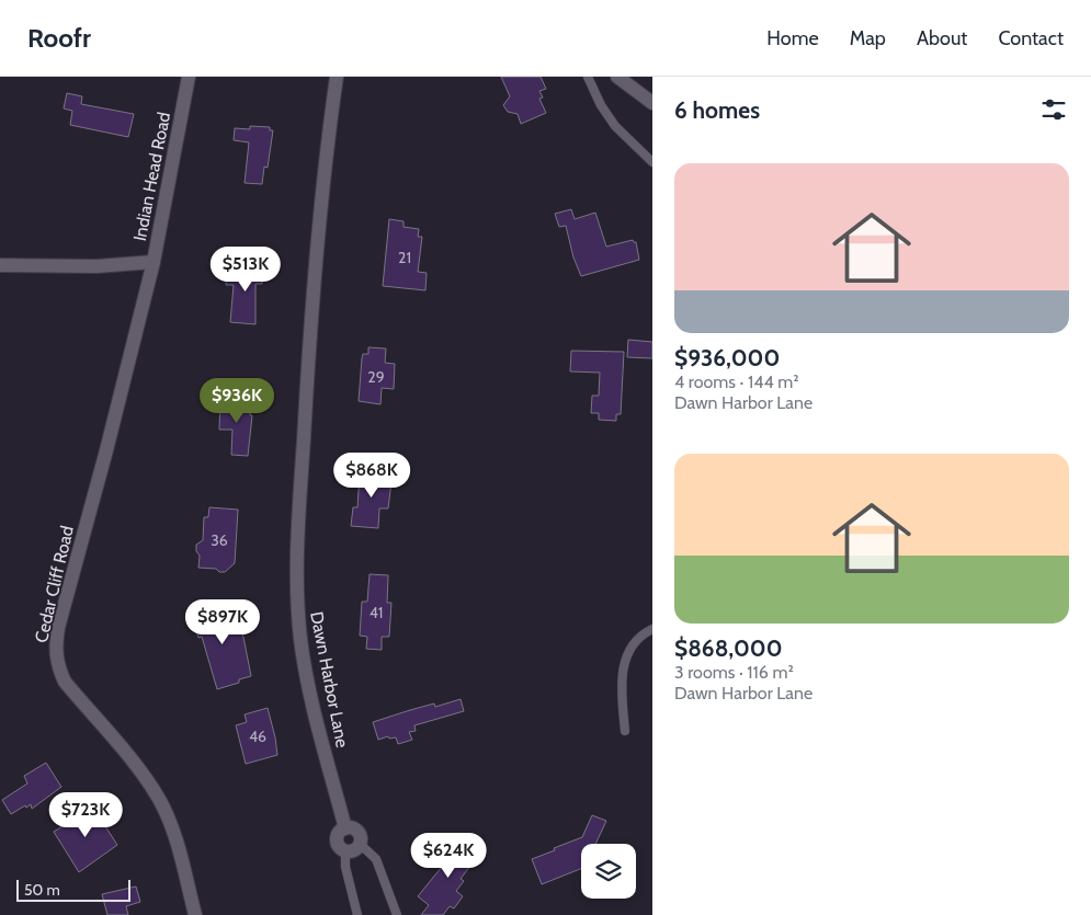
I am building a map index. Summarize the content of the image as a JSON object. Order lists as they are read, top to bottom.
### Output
{
  "streets": {
    "street": ["Indian Head Road", "Cedar Cliff Road", "Dawn Harbor Lane"]
  },
  "crossings": [
    ["Indian Head Road", "Cedar Cliff Road"]
  ],
  "house_numbers": [
    "21",
    "29",
    "36",
    "41",
    "46"
  ],
  "scale_bar": "50 m",
  "page": {
    "header": "Roofr",
    "nav": [
      "Home",
      "Map",
      "About",
      "Contact"
    ],
    "heading": "6 homes",
    "list": [
      {
        "name": "$936,000",
        "note": "4 rooms · 144 m² · Dawn Harbor Lane"
      },
      {
        "name": "$868,000",
        "note": "3 rooms · 116 m² · Dawn Harbor Lane"
      }
    ],
    "price": [
      "$513K",
      "$936K",
      "$868K",
      "$897K",
      "$723K",
      "$624K"
    ],
    "scale": "50 m"
  }
}
